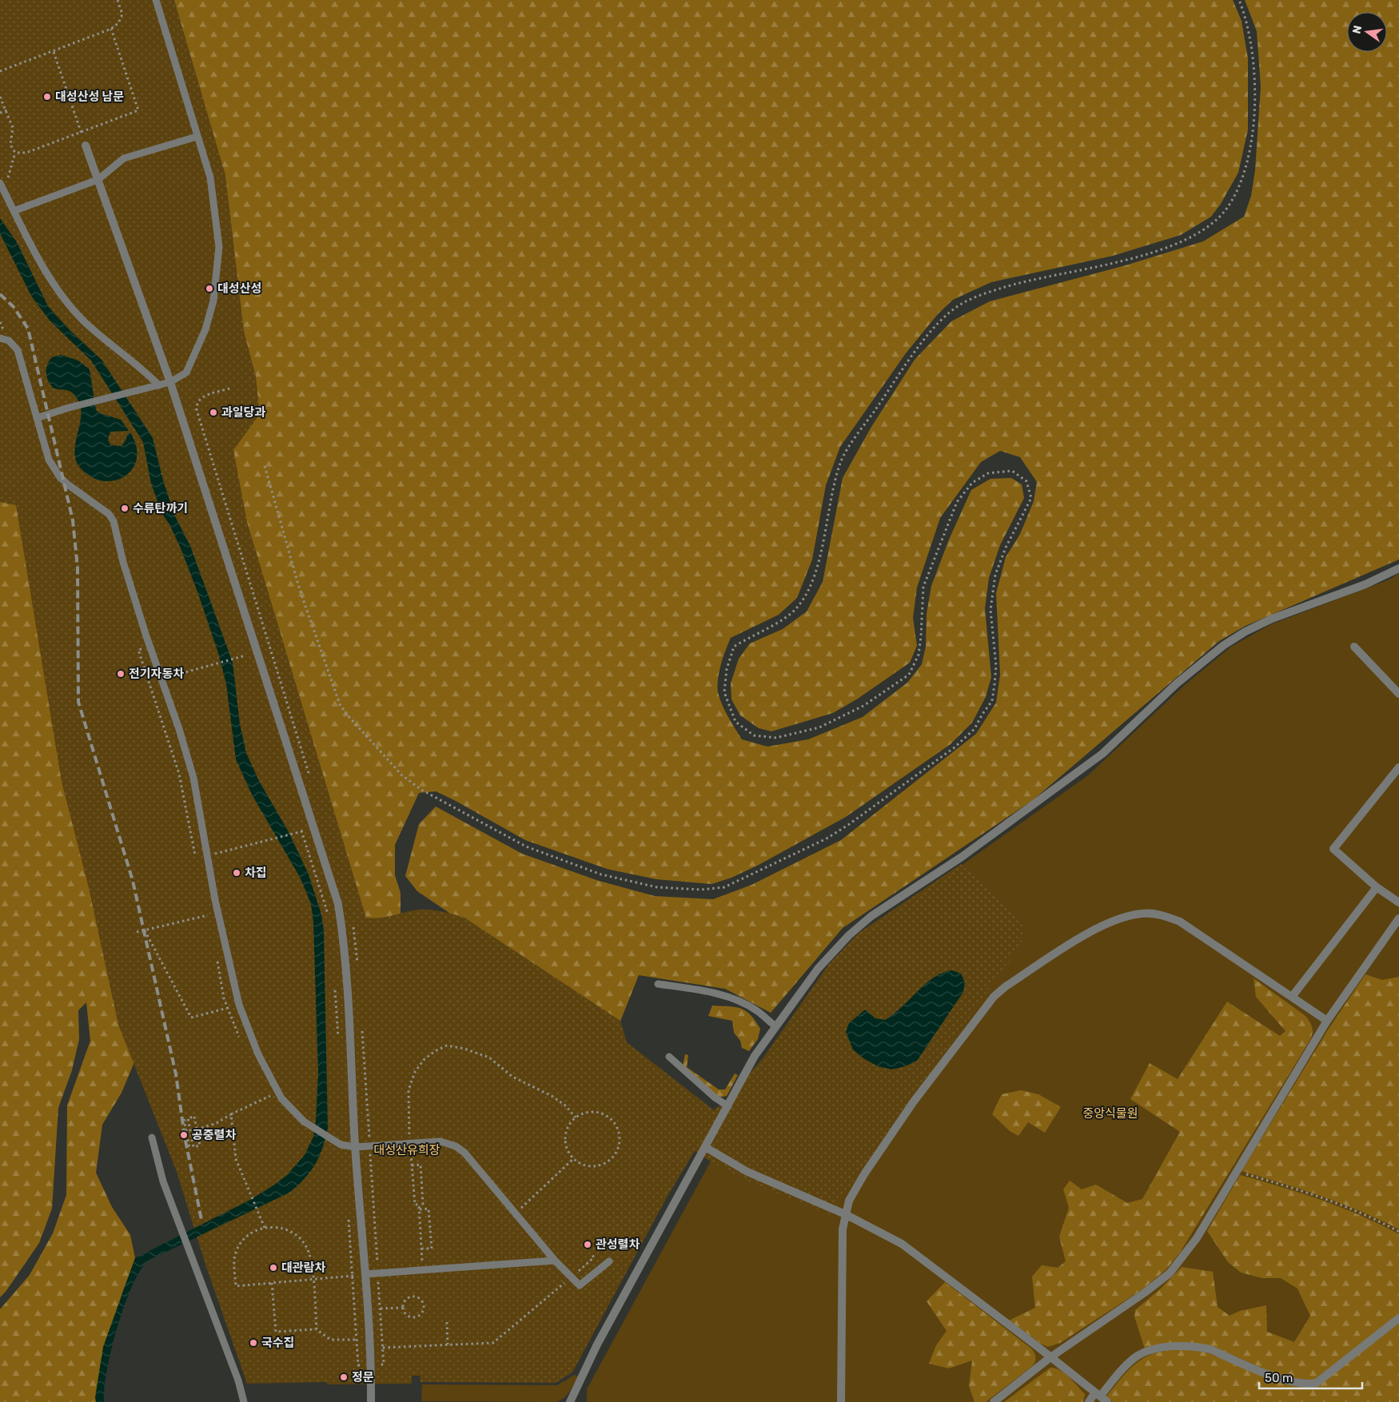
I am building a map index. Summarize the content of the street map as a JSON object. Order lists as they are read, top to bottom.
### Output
{
  "parks": ["중앙식물원", "대성산유희장"],
  "places": [
    "대성산성 남문",
    "대성산성",
    "과일당과",
    "수류탄까기",
    "전기자동차",
    "차집",
    "공중렬차",
    "관성렬차",
    "대관람차",
    "국수집",
    "정문"
  ],
  "scale_bar": "50 m",
  "north": "left"
}
